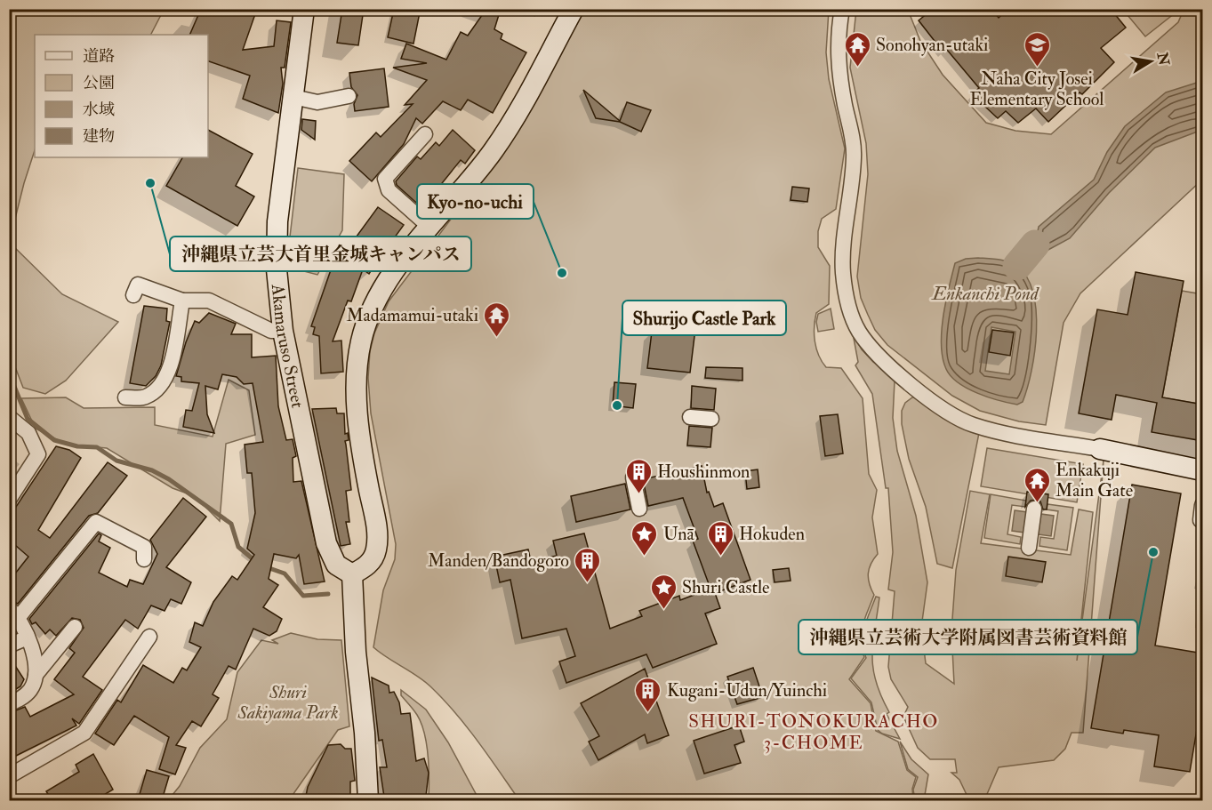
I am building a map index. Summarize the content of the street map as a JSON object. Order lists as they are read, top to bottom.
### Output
{
  "streets": {
    "street": ["Akamaruso Street"]
  },
  "districts": ["SHURI-TONOKURACHO 3-CHOME"],
  "water": ["Enkanchi Pond"],
  "parks": ["Shuri Sakiyama Park"],
  "places": {
    "temple": ["Sonohyan-utaki", "Madamamui-utaki", "Enkakuji Main Gate"],
    "school or university": ["Naha City Josei Elementary School"],
    "other": [
      "沖縄県立芸大首里金城キャンパス",
      "Kyo-no-uchi",
      "Shurijo Castle Park",
      "沖縄県立芸術大学附属図書芸術資料館"
    ],
    "building": [
      "Houshinmon",
      "Hokuden",
      "Manden/Bandogoro",
      "Kugani-Udun/Yuinchi"
    ],
    "place": ["Unā", "Shuri Castle"]
  },
  "legend": [
    "道路",
    "公園",
    "水域",
    "建物"
  ],
  "north": "right"
}
